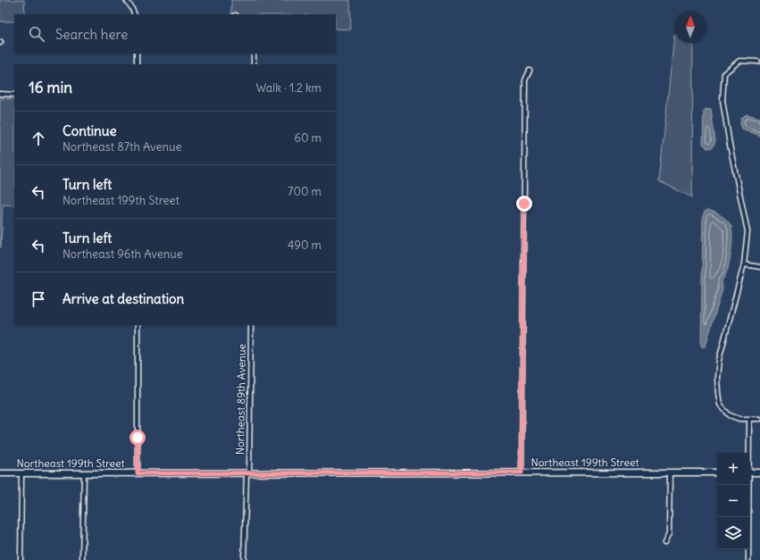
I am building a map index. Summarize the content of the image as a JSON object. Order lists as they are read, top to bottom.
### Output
{
  "streets": {
    "main road": ["Northeast 199th Street"],
    "street": ["Northeast 89th Avenue"]
  },
  "crossings": [
    ["Northeast 89th Avenue", "Northeast 199th Street"]
  ],
  "north": "top",
  "page": {
    "search": "Search here",
    "heading": ["16 min", "Walk · 1.2 km"],
    "list": [
      ["Continue", "Northeast 87th Avenue", "60 m"],
      ["Turn left", "Northeast 199th Street", "700 m"],
      ["Turn left", "Northeast 96th Avenue", "490 m"],
      "Arrive at destination"
    ],
    "map_buttons": ["+", "−"]
  }
}
